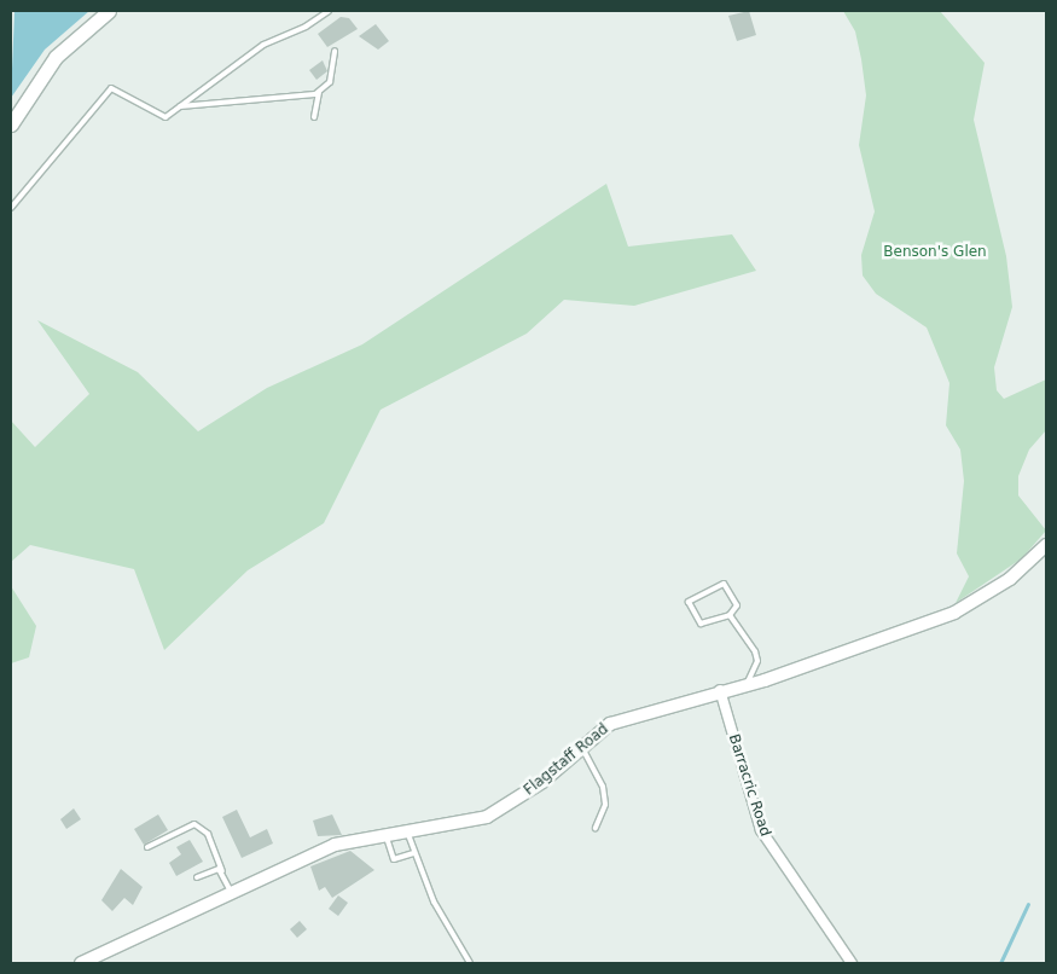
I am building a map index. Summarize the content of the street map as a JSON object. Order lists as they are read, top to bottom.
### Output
{
  "streets": {
    "street": ["Flagstaff Road", "Barracric Road"]
  },
  "crossings": [
    ["Flagstaff Road", "Barracric Road"]
  ],
  "parks": ["Benson's Glen"]
}
